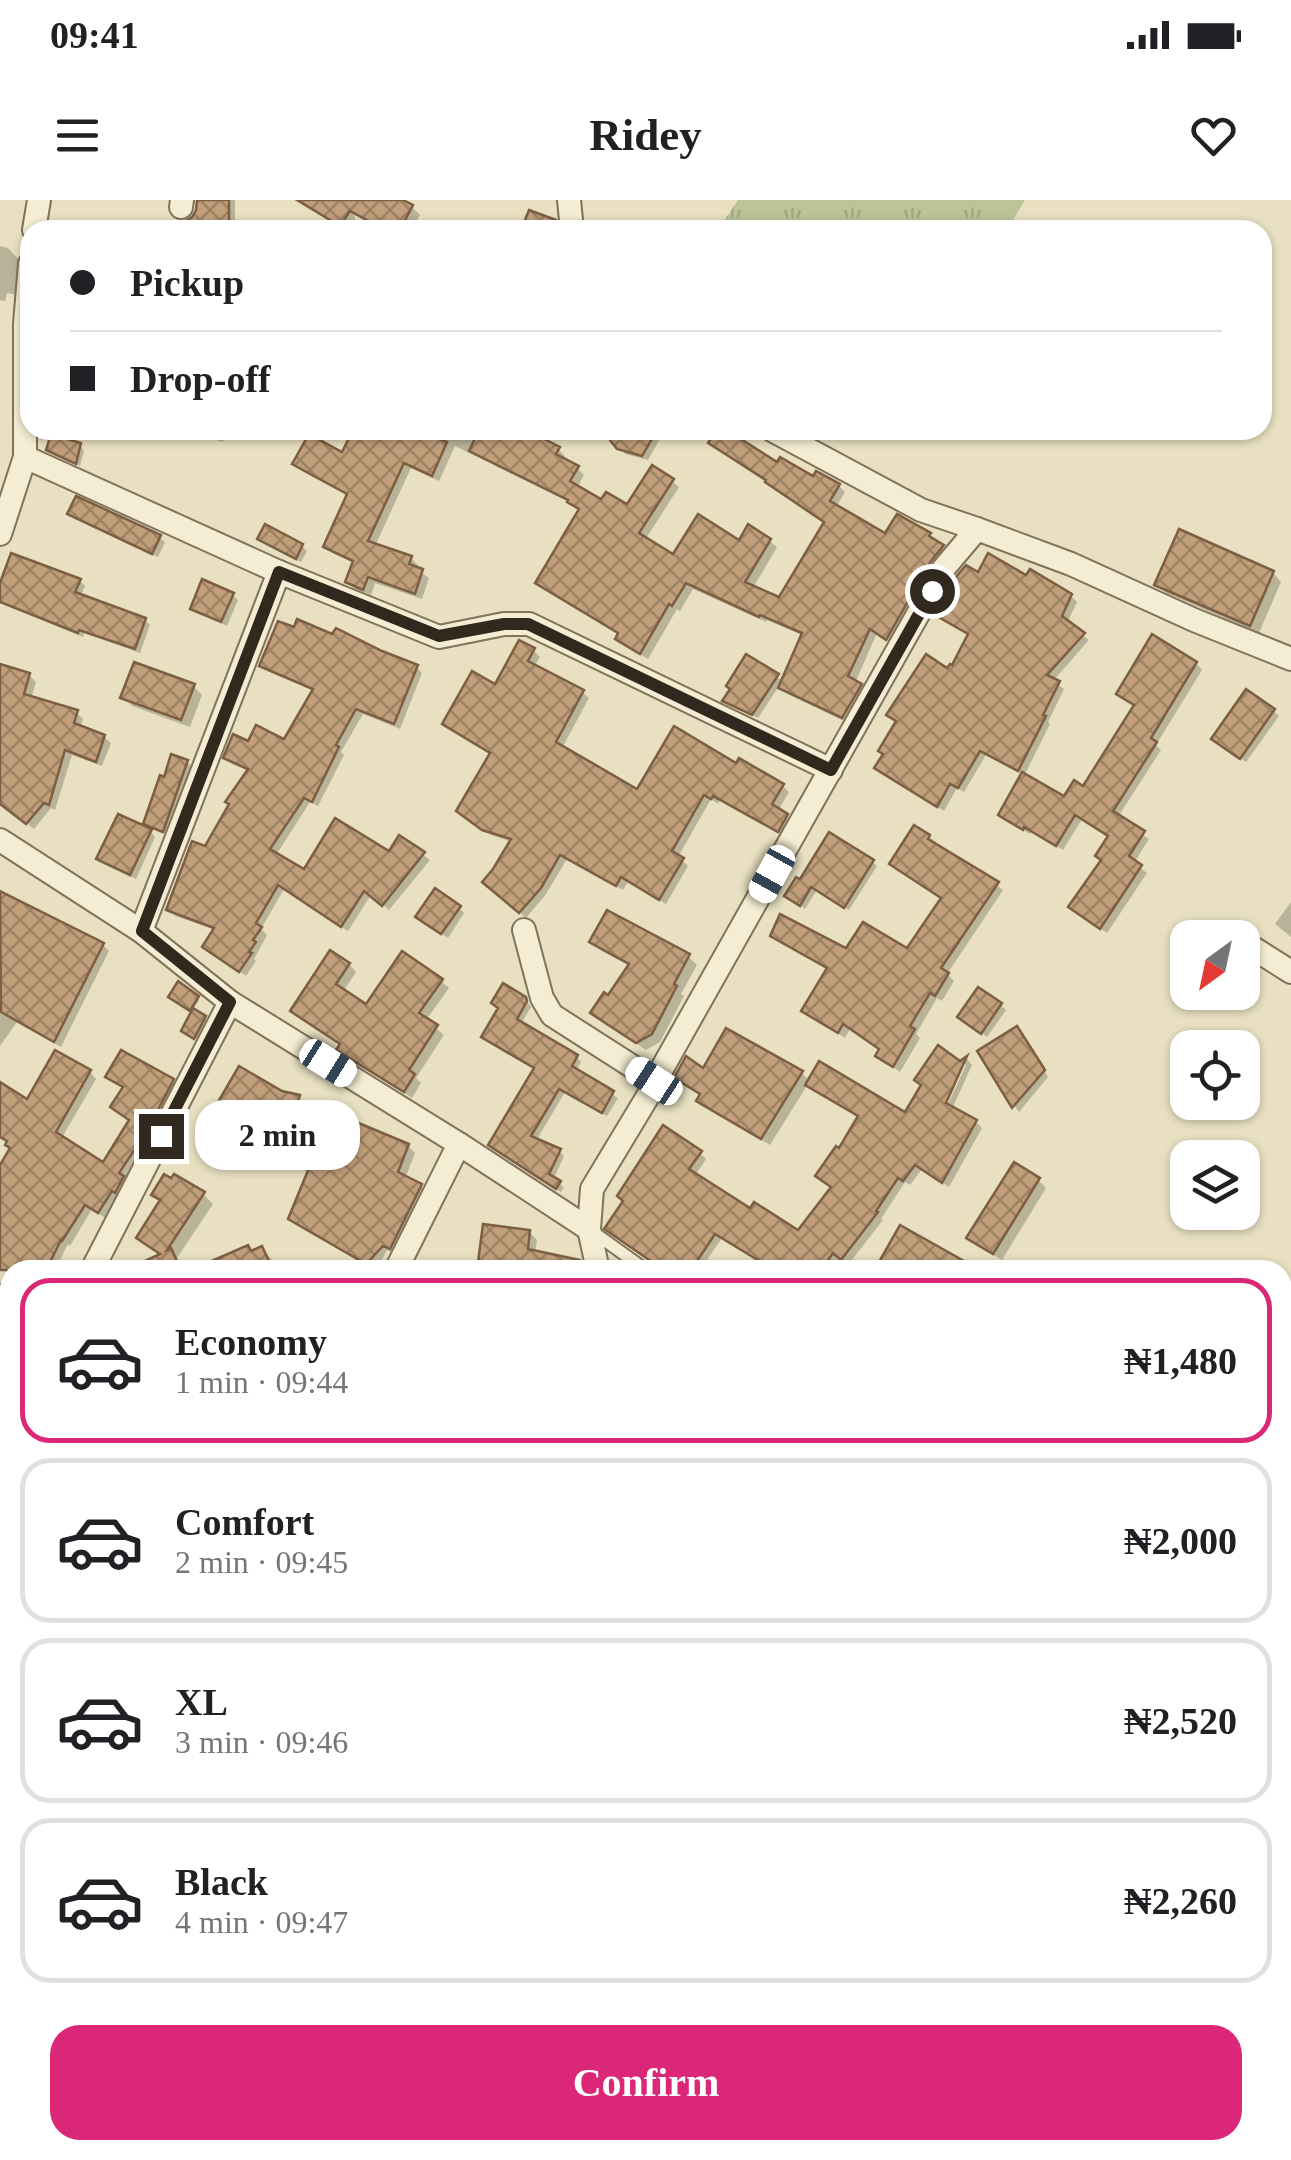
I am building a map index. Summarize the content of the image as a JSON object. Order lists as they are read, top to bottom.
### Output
{
  "north": "bottom left",
  "page": {
    "status": "09:41",
    "header": "Ridey",
    "banner": ["Pickup", "Drop-off"],
    "bubble": "2 min",
    "list": [
      {
        "name": "Economy",
        "note": "1 min · 09:44",
        "value": "₦1,480"
      },
      {
        "name": "Comfort",
        "note": "2 min · 09:45",
        "value": "₦2,000"
      },
      {
        "name": "XL",
        "note": "3 min · 09:46",
        "value": "₦2,520"
      },
      {
        "name": "Black",
        "note": "4 min · 09:47",
        "value": "₦2,260"
      }
    ],
    "buttons": "Confirm"
  }
}
